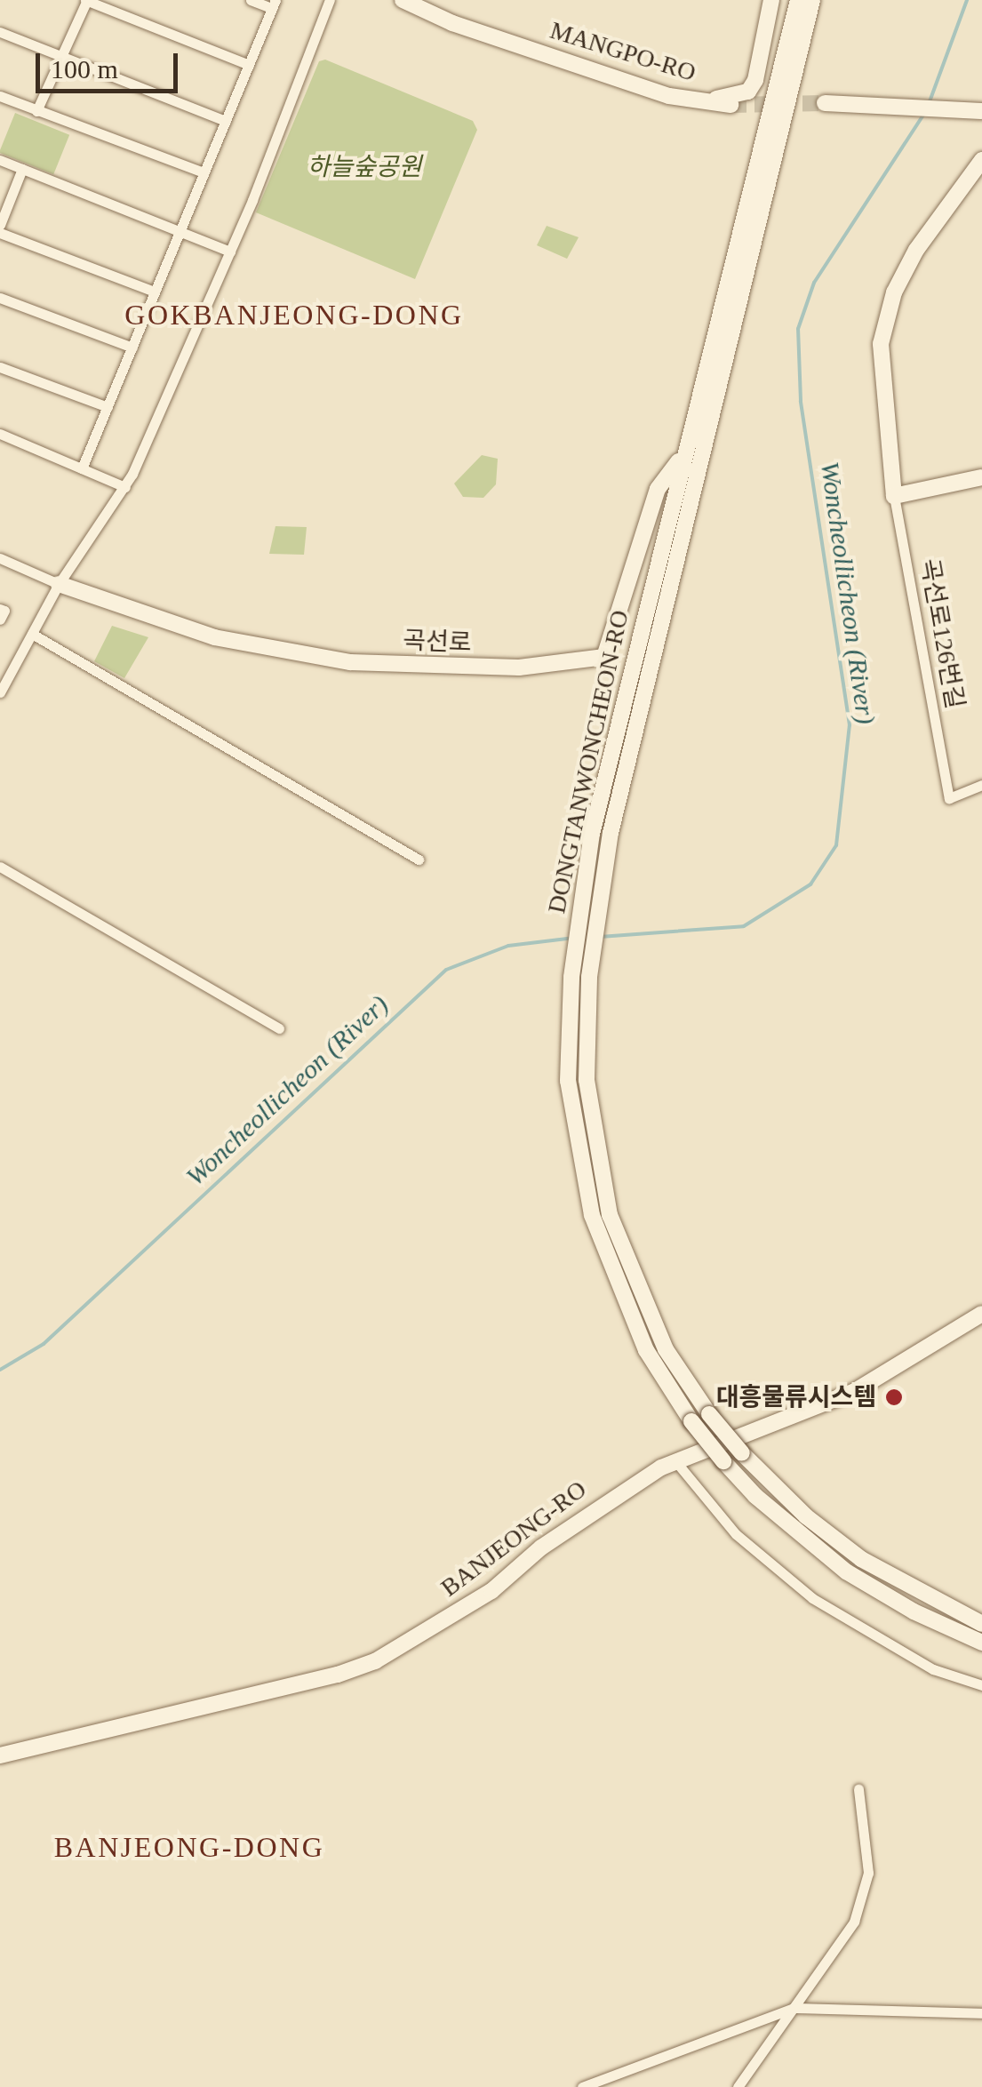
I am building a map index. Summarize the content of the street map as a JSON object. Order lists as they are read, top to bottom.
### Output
{
  "streets": {
    "main road": [
      "MANGPO-RO",
      "곡선로",
      "DONGTANWONCHEON-RO",
      "BANJEONG-RO"
    ],
    "street": ["곡선로126번길"]
  },
  "crossings": [
    ["곡선로", "DONGTANWONCHEON-RO"]
  ],
  "districts": ["GOKBANJEONG-DONG", "BANJEONG-DONG"],
  "water": ["Woncheollicheon (River)"],
  "parks": ["하늘숲공원"],
  "places": ["대흥물류시스템"],
  "scale_bar": "100 m"
}
